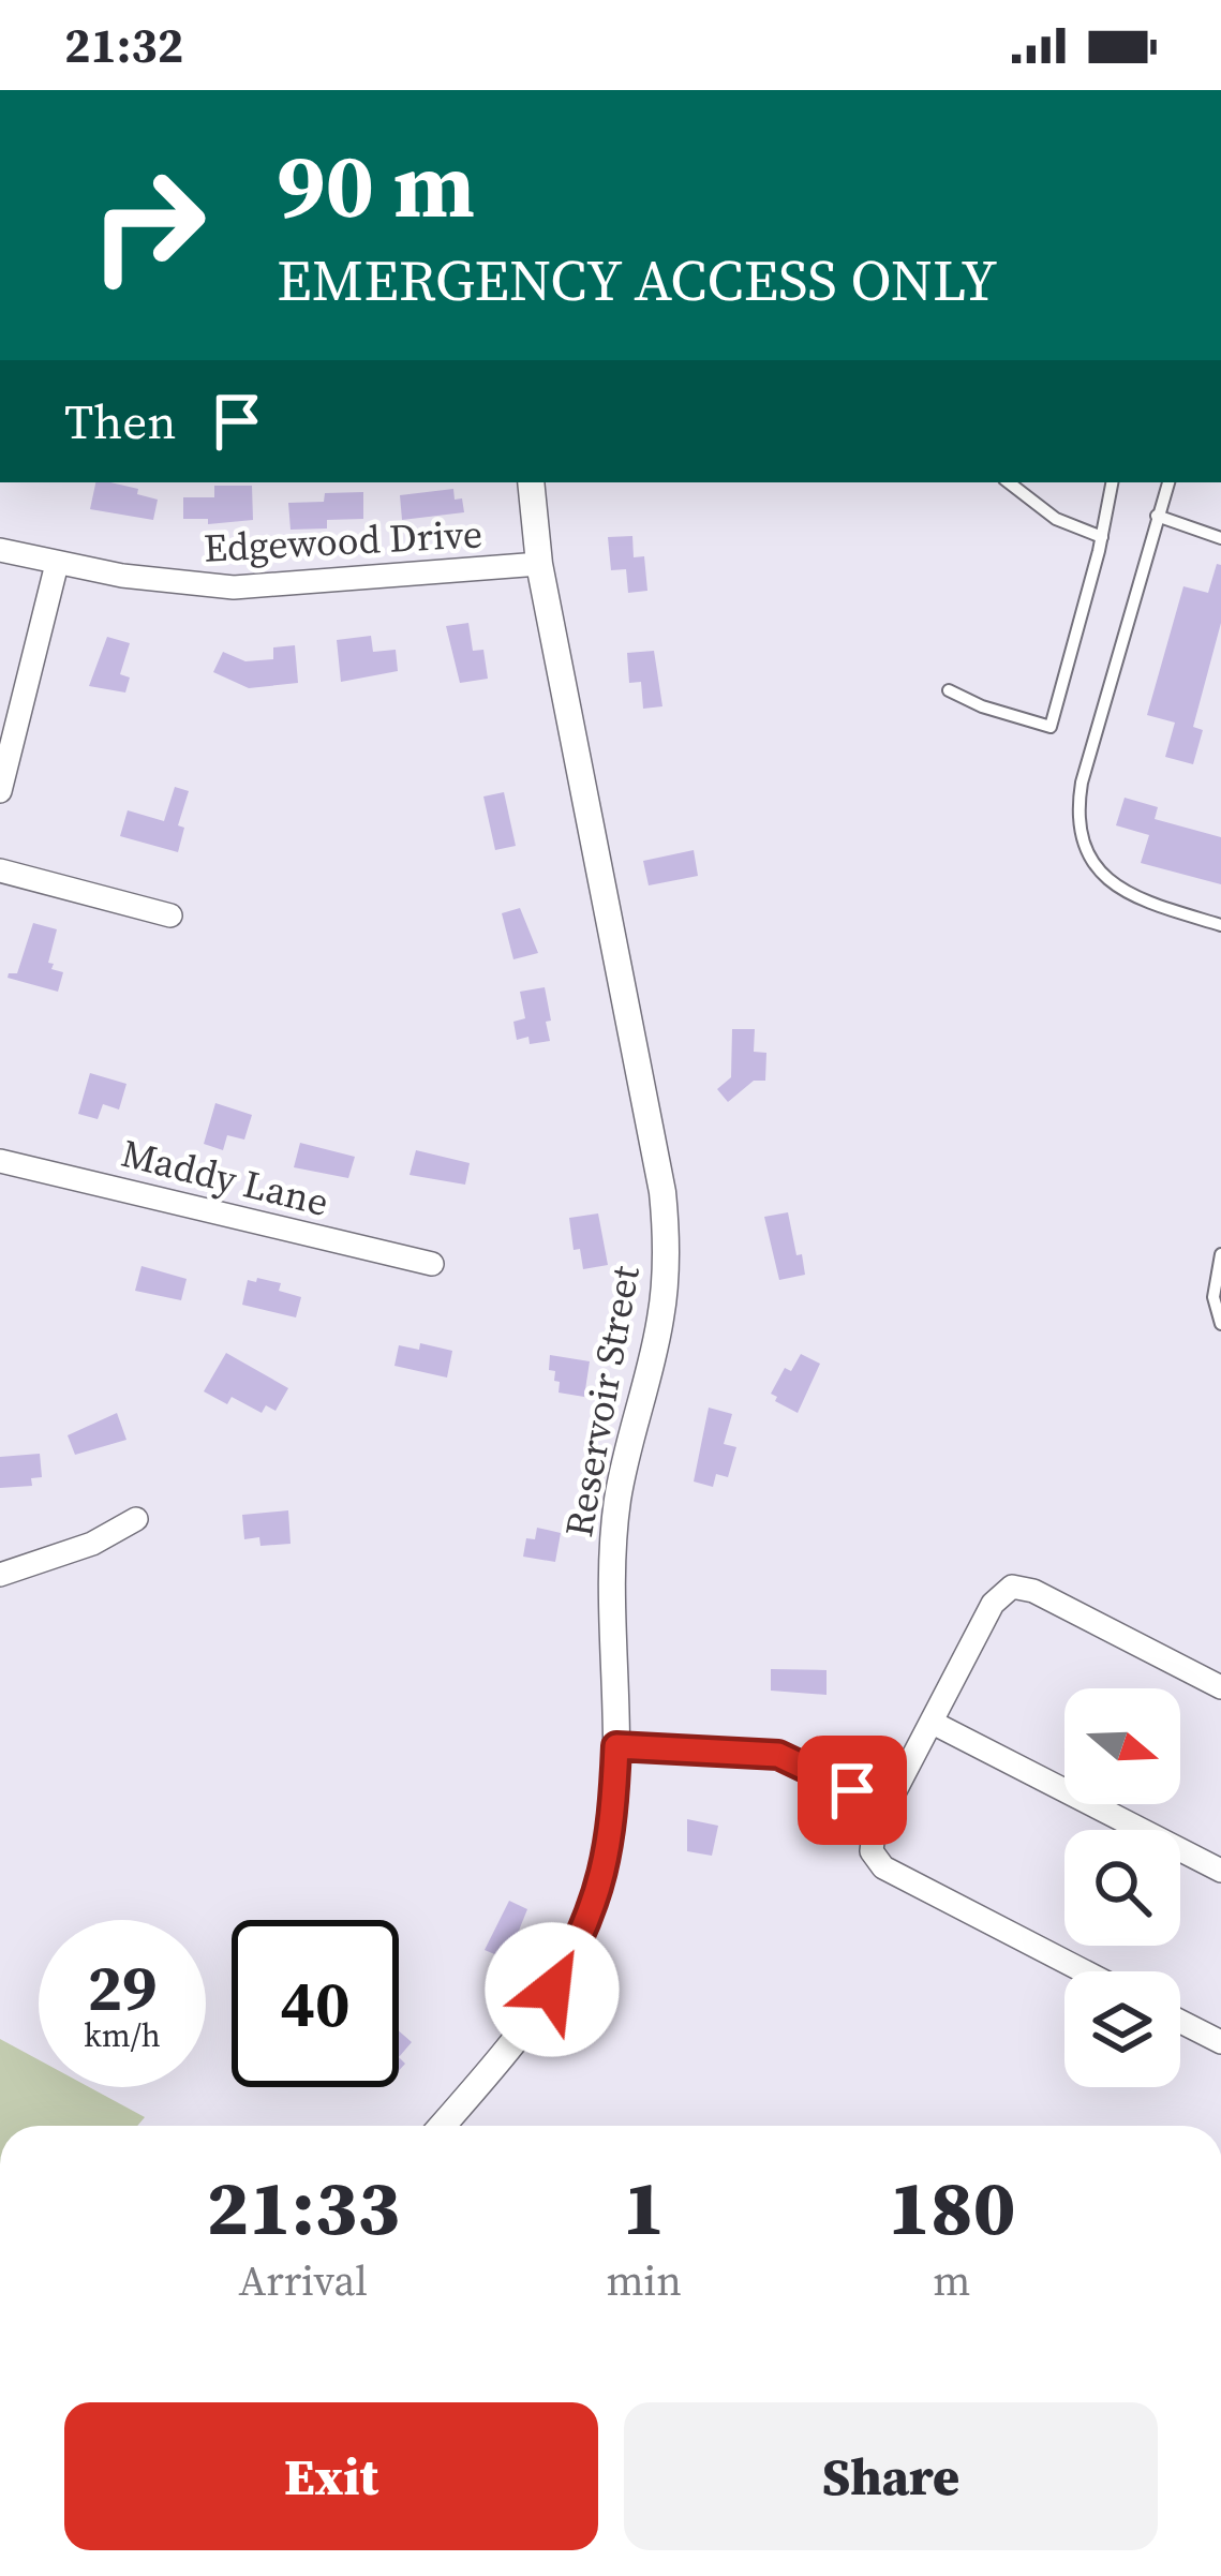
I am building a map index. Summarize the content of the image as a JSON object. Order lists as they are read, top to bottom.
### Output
{
  "streets": {
    "street": ["Edgewood Drive", "Maddy Lane", "Reservoir Street"]
  },
  "crossings": [
    ["Edgewood Drive", "Reservoir Street"]
  ],
  "north": "right",
  "page": {
    "status": "21:32",
    "turn": ["90 m", "EMERGENCY ACCESS ONLY"],
    "then": "Then",
    "speed": "29 km/h",
    "limit": "40",
    "eta": [
      "21:33",
      "Arrival",
      "1",
      "min",
      "180",
      "m"
    ],
    "buttons": ["Exit", "Share"]
  }
}
